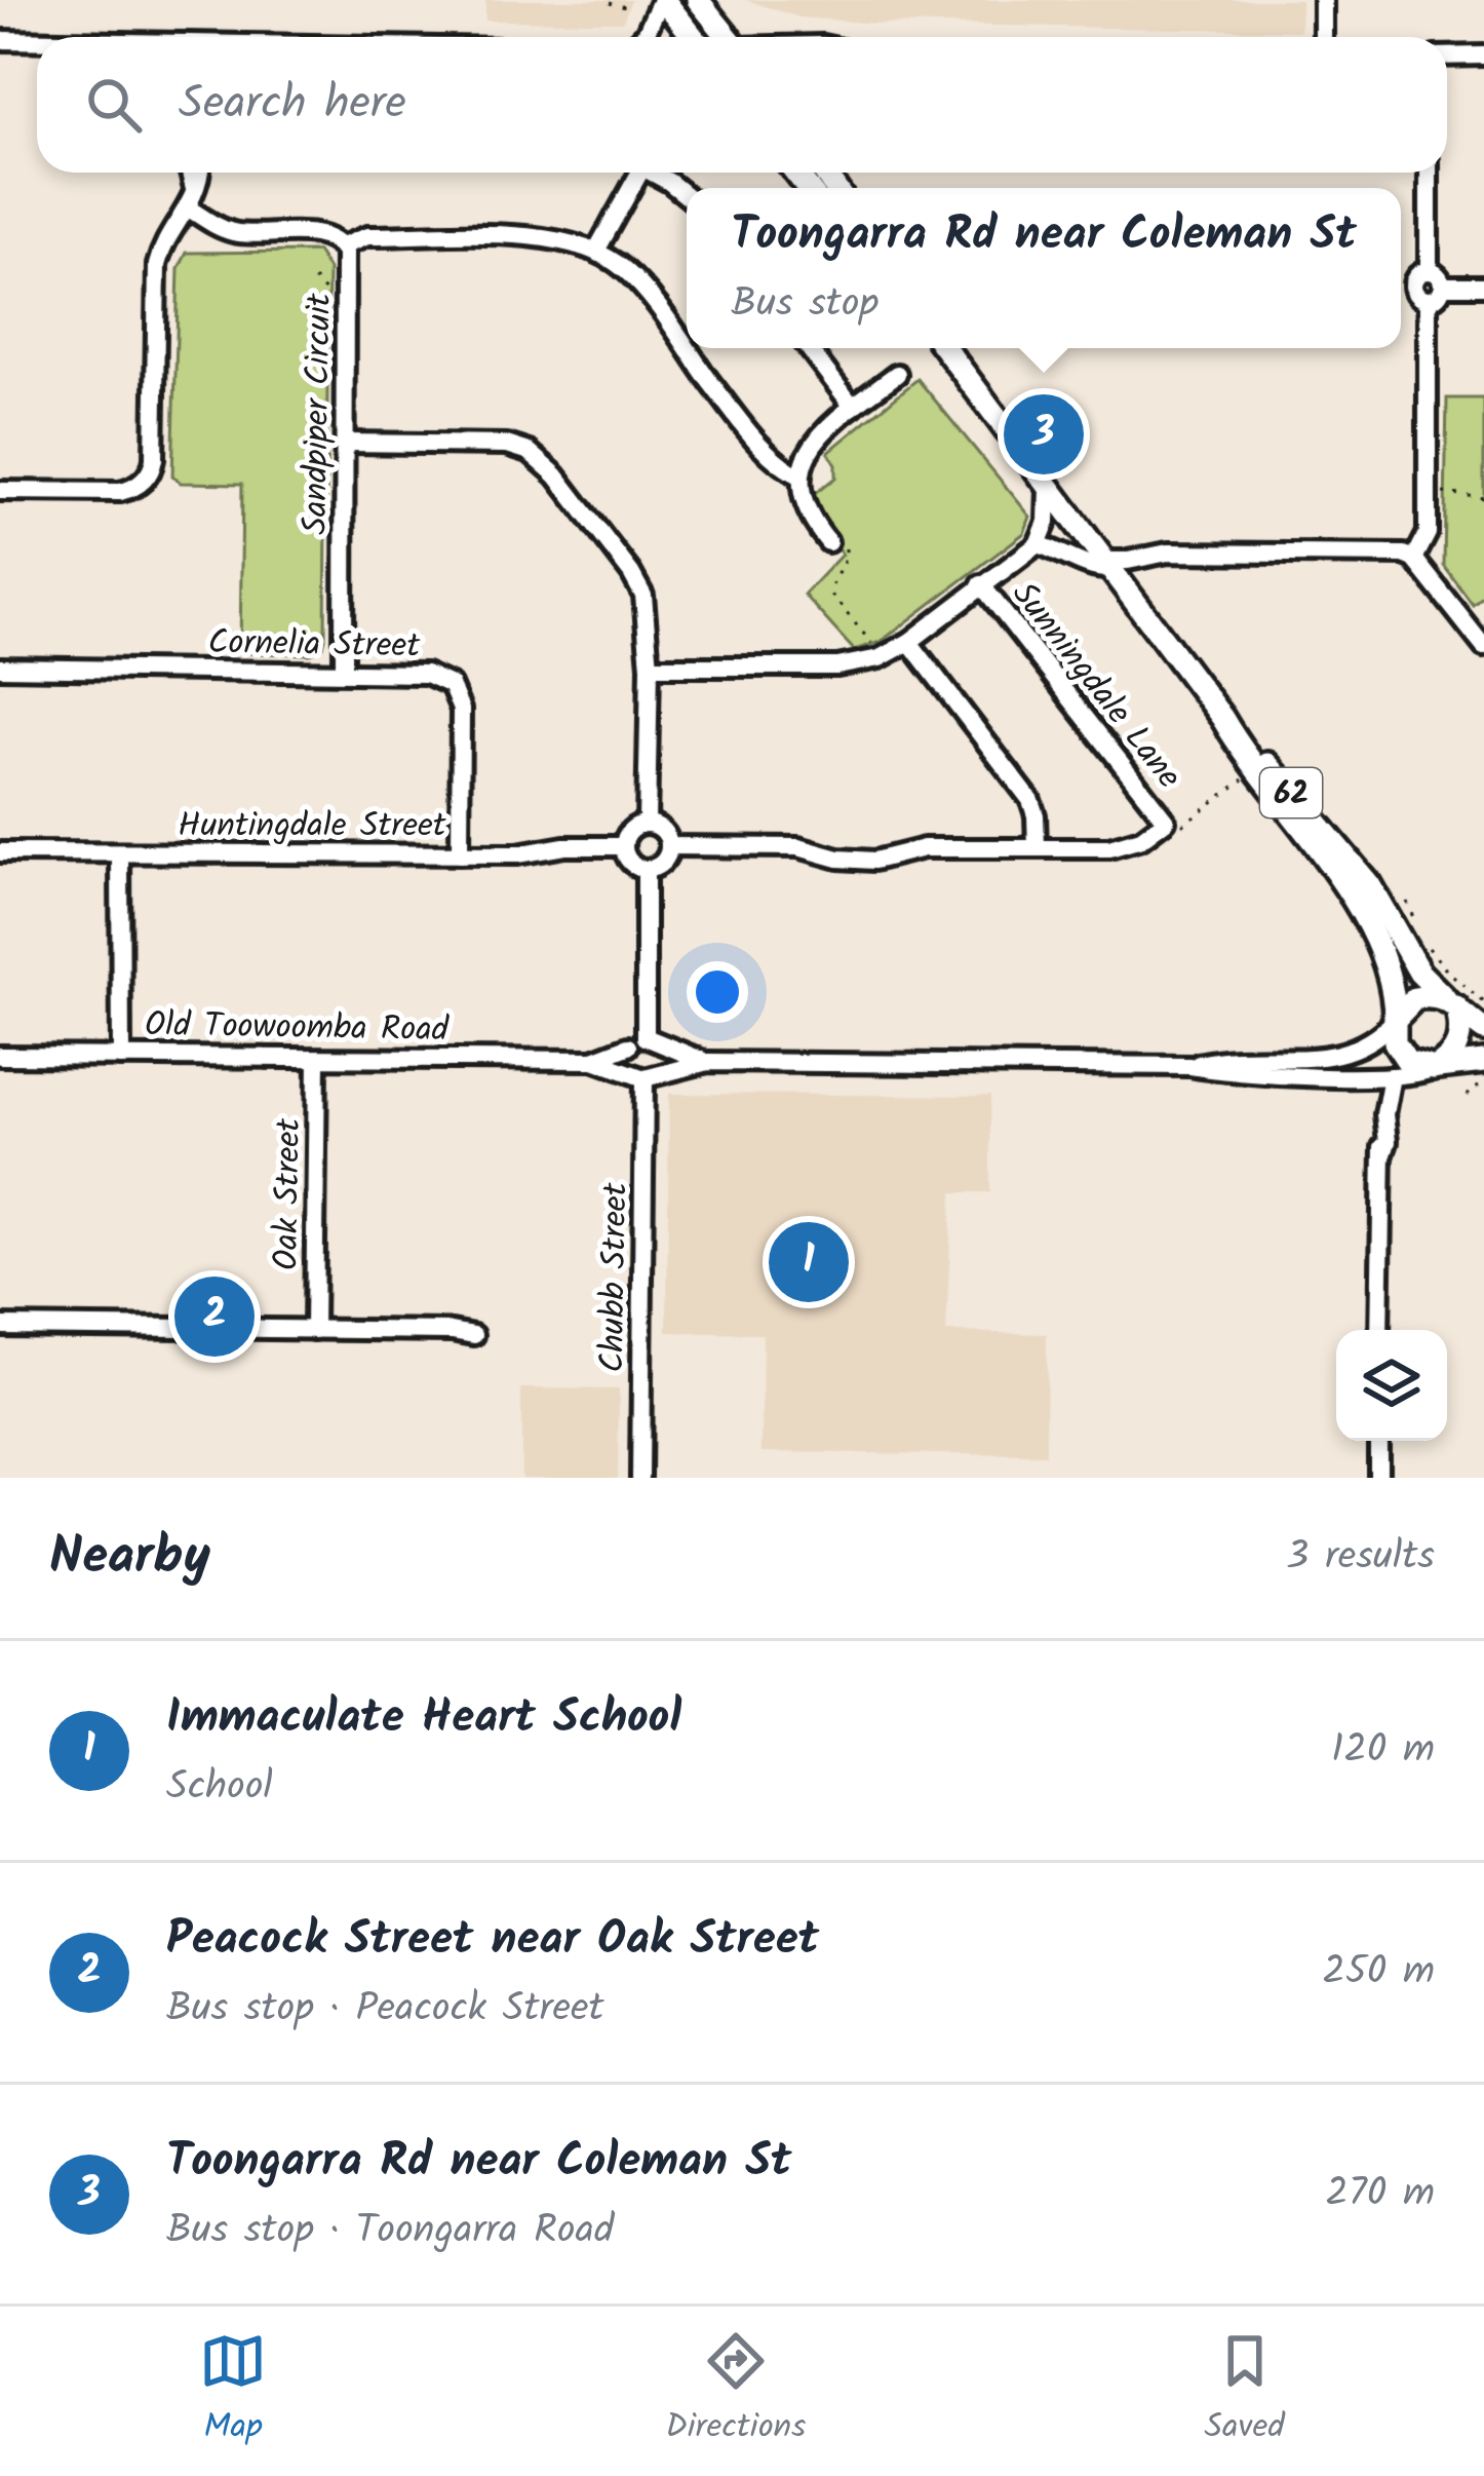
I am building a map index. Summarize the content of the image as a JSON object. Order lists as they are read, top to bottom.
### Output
{
  "streets": {
    "main road": ["62", "Old Toowoomba Road"],
    "street": [
      "Sandpiper Circuit",
      "Cornelia Street",
      "Sunningdale Lane",
      "Huntingdale Street",
      "Oak Street",
      "Chubb Street"
    ]
  },
  "crossings": [
    ["Sandpiper Circuit", "Cornelia Street"],
    ["Cornelia Street", "Huntingdale Street"],
    ["62", "Old Toowoomba Road"],
    ["Old Toowoomba Road", "Oak Street"],
    ["Old Toowoomba Road", "Chubb Street"]
  ],
  "page": {
    "search": "Search here",
    "popup": ["Toongarra Rd near Coleman St", "Bus stop"],
    "pins": ["3", "1", "2"],
    "heading": ["Nearby", "3 results"],
    "list": [
      {
        "mark": "1",
        "name": "Immaculate Heart School",
        "note": "School",
        "value": "120 m"
      },
      {
        "mark": "2",
        "name": "Peacock Street near Oak Street",
        "note": "Bus stop · Peacock Street",
        "value": "250 m"
      },
      {
        "mark": "3",
        "name": "Toongarra Rd near Coleman St",
        "note": "Bus stop · Toongarra Road",
        "value": "270 m"
      }
    ],
    "nav": ["Map", "Directions", "Saved"]
  }
}
